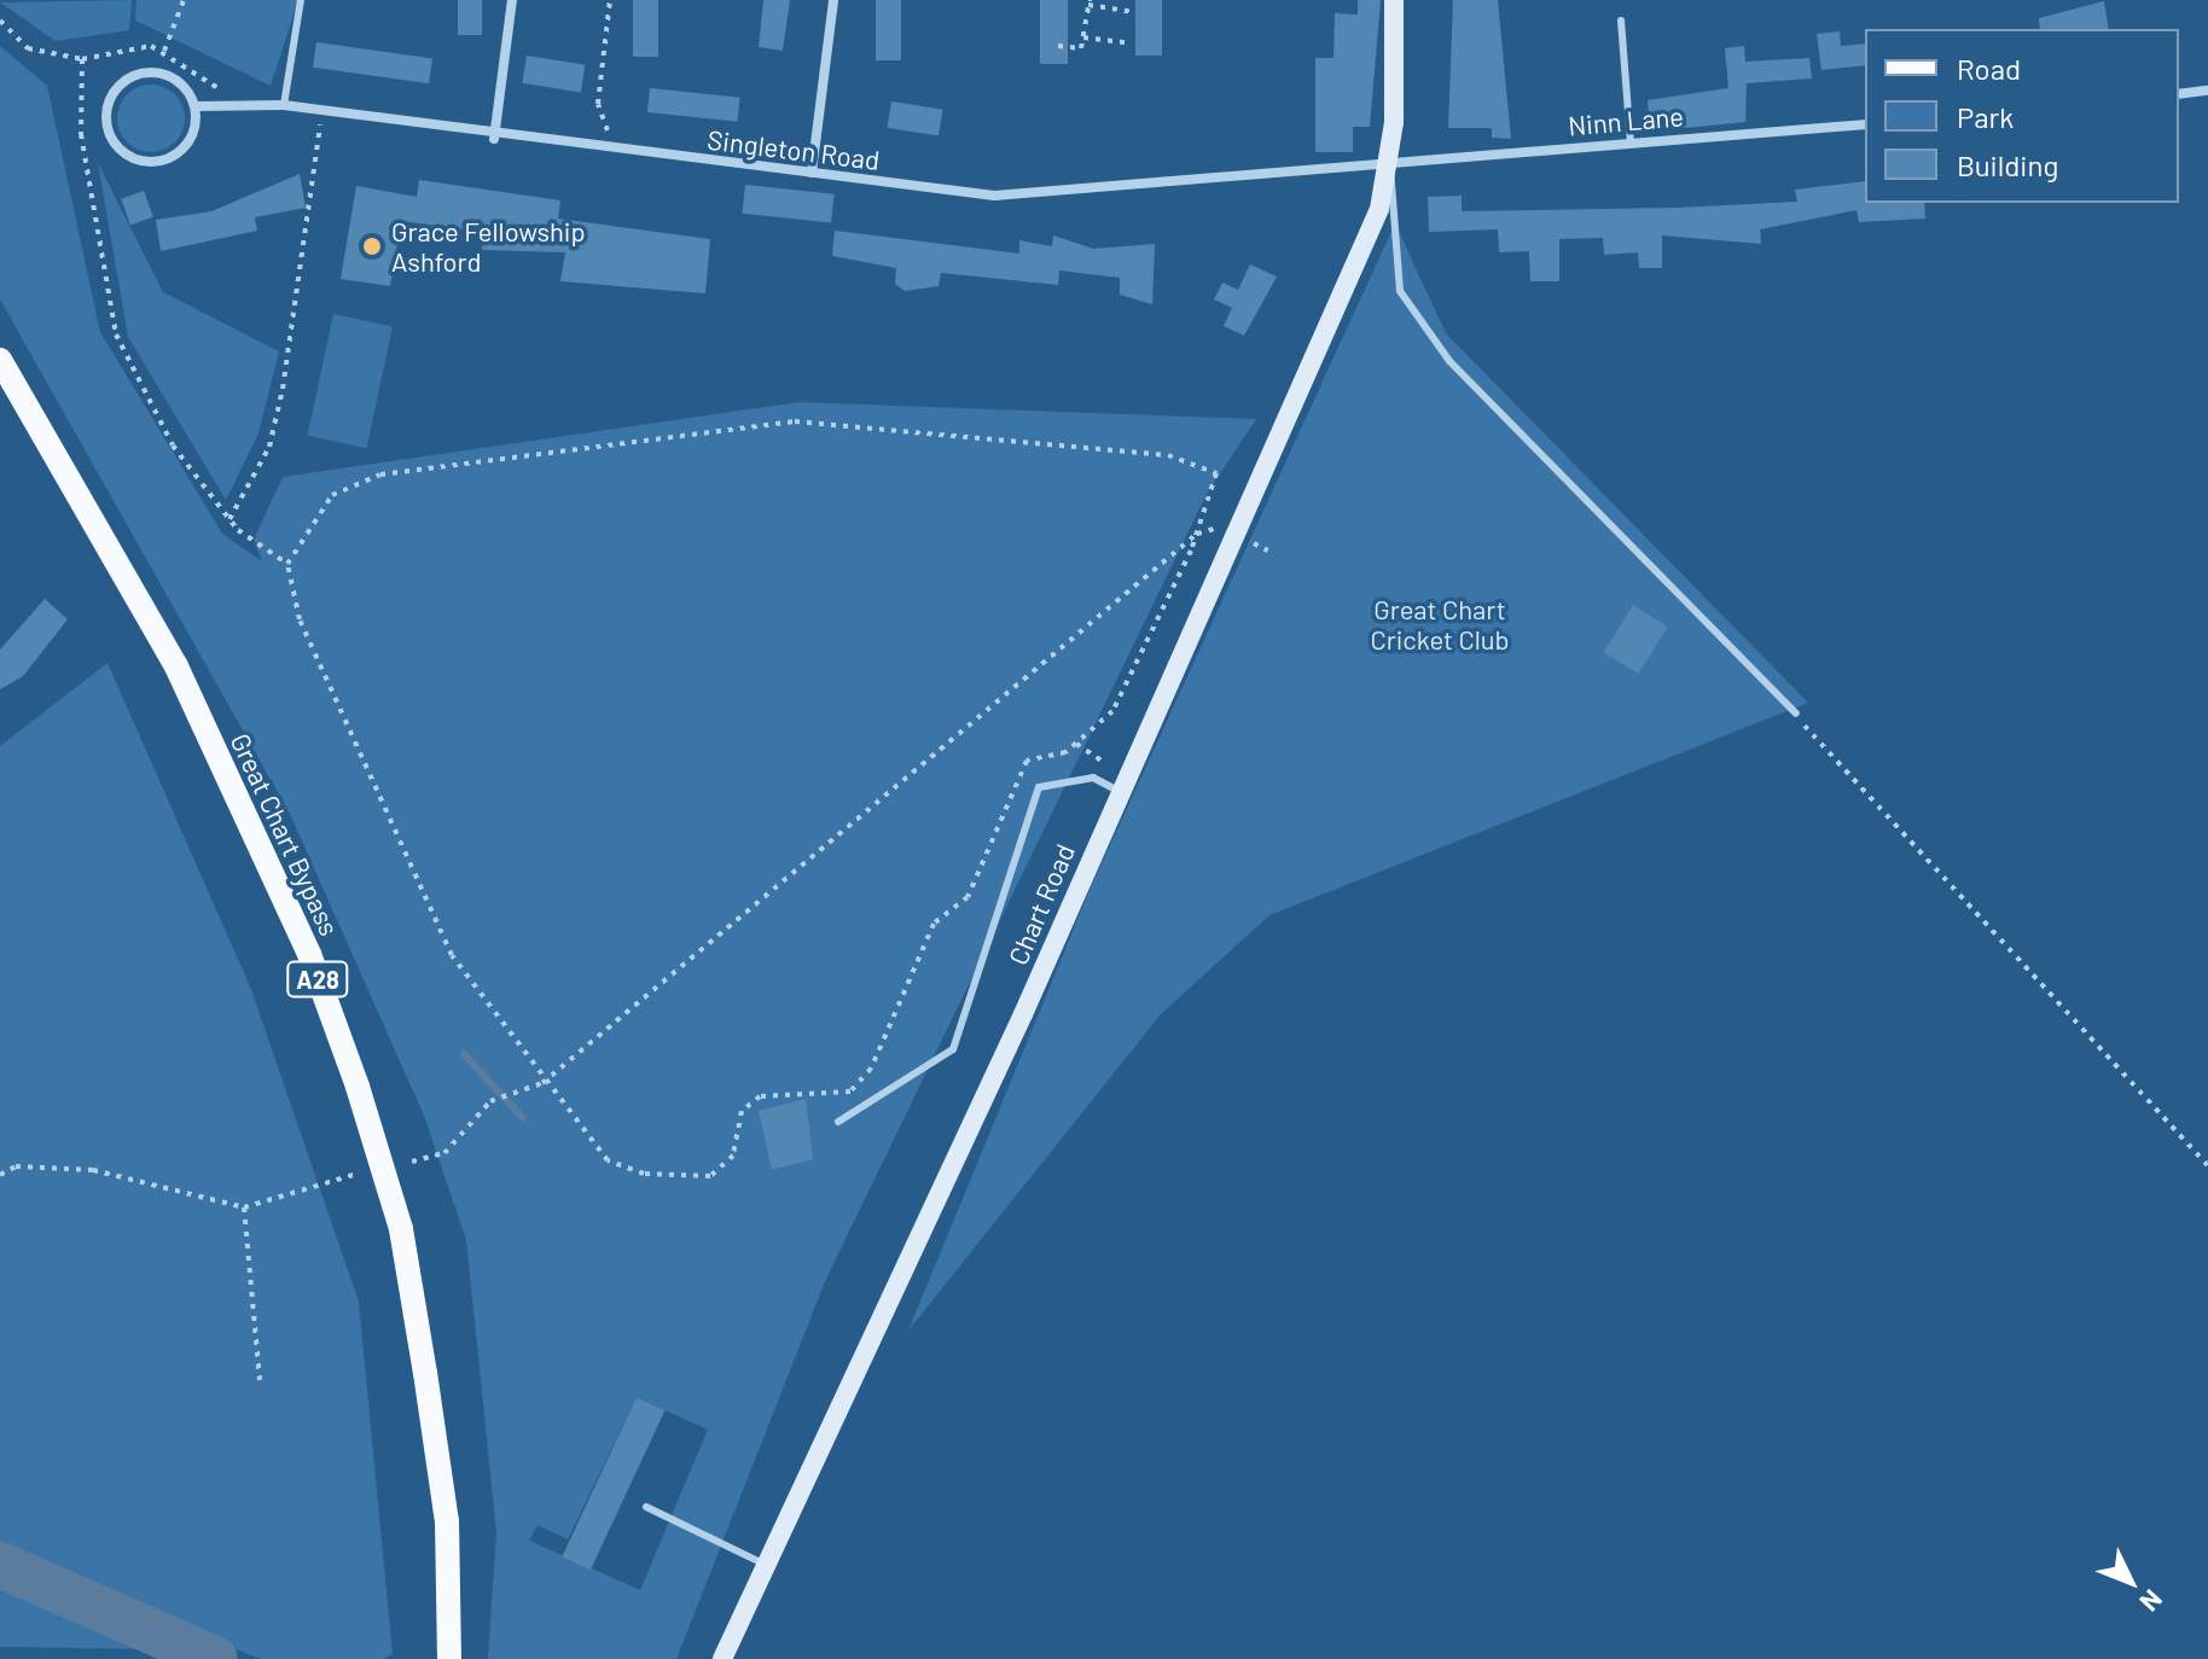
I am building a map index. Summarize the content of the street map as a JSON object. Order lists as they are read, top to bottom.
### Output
{
  "streets": {
    "main road": ["Great Chart Bypass", "A28"],
    "street": ["Ninn Lane", "Singleton Road", "Chart Road"]
  },
  "crossings": [
    ["Ninn Lane", "Singleton Road"],
    ["Ninn Lane", "Chart Road"],
    ["Singleton Road", "Chart Road"]
  ],
  "parks": ["Great Chart Cricket Club"],
  "places": ["Grace Fellowship Ashford"],
  "legend": ["Road", "Park", "Building"],
  "north": "bottom right"
}
